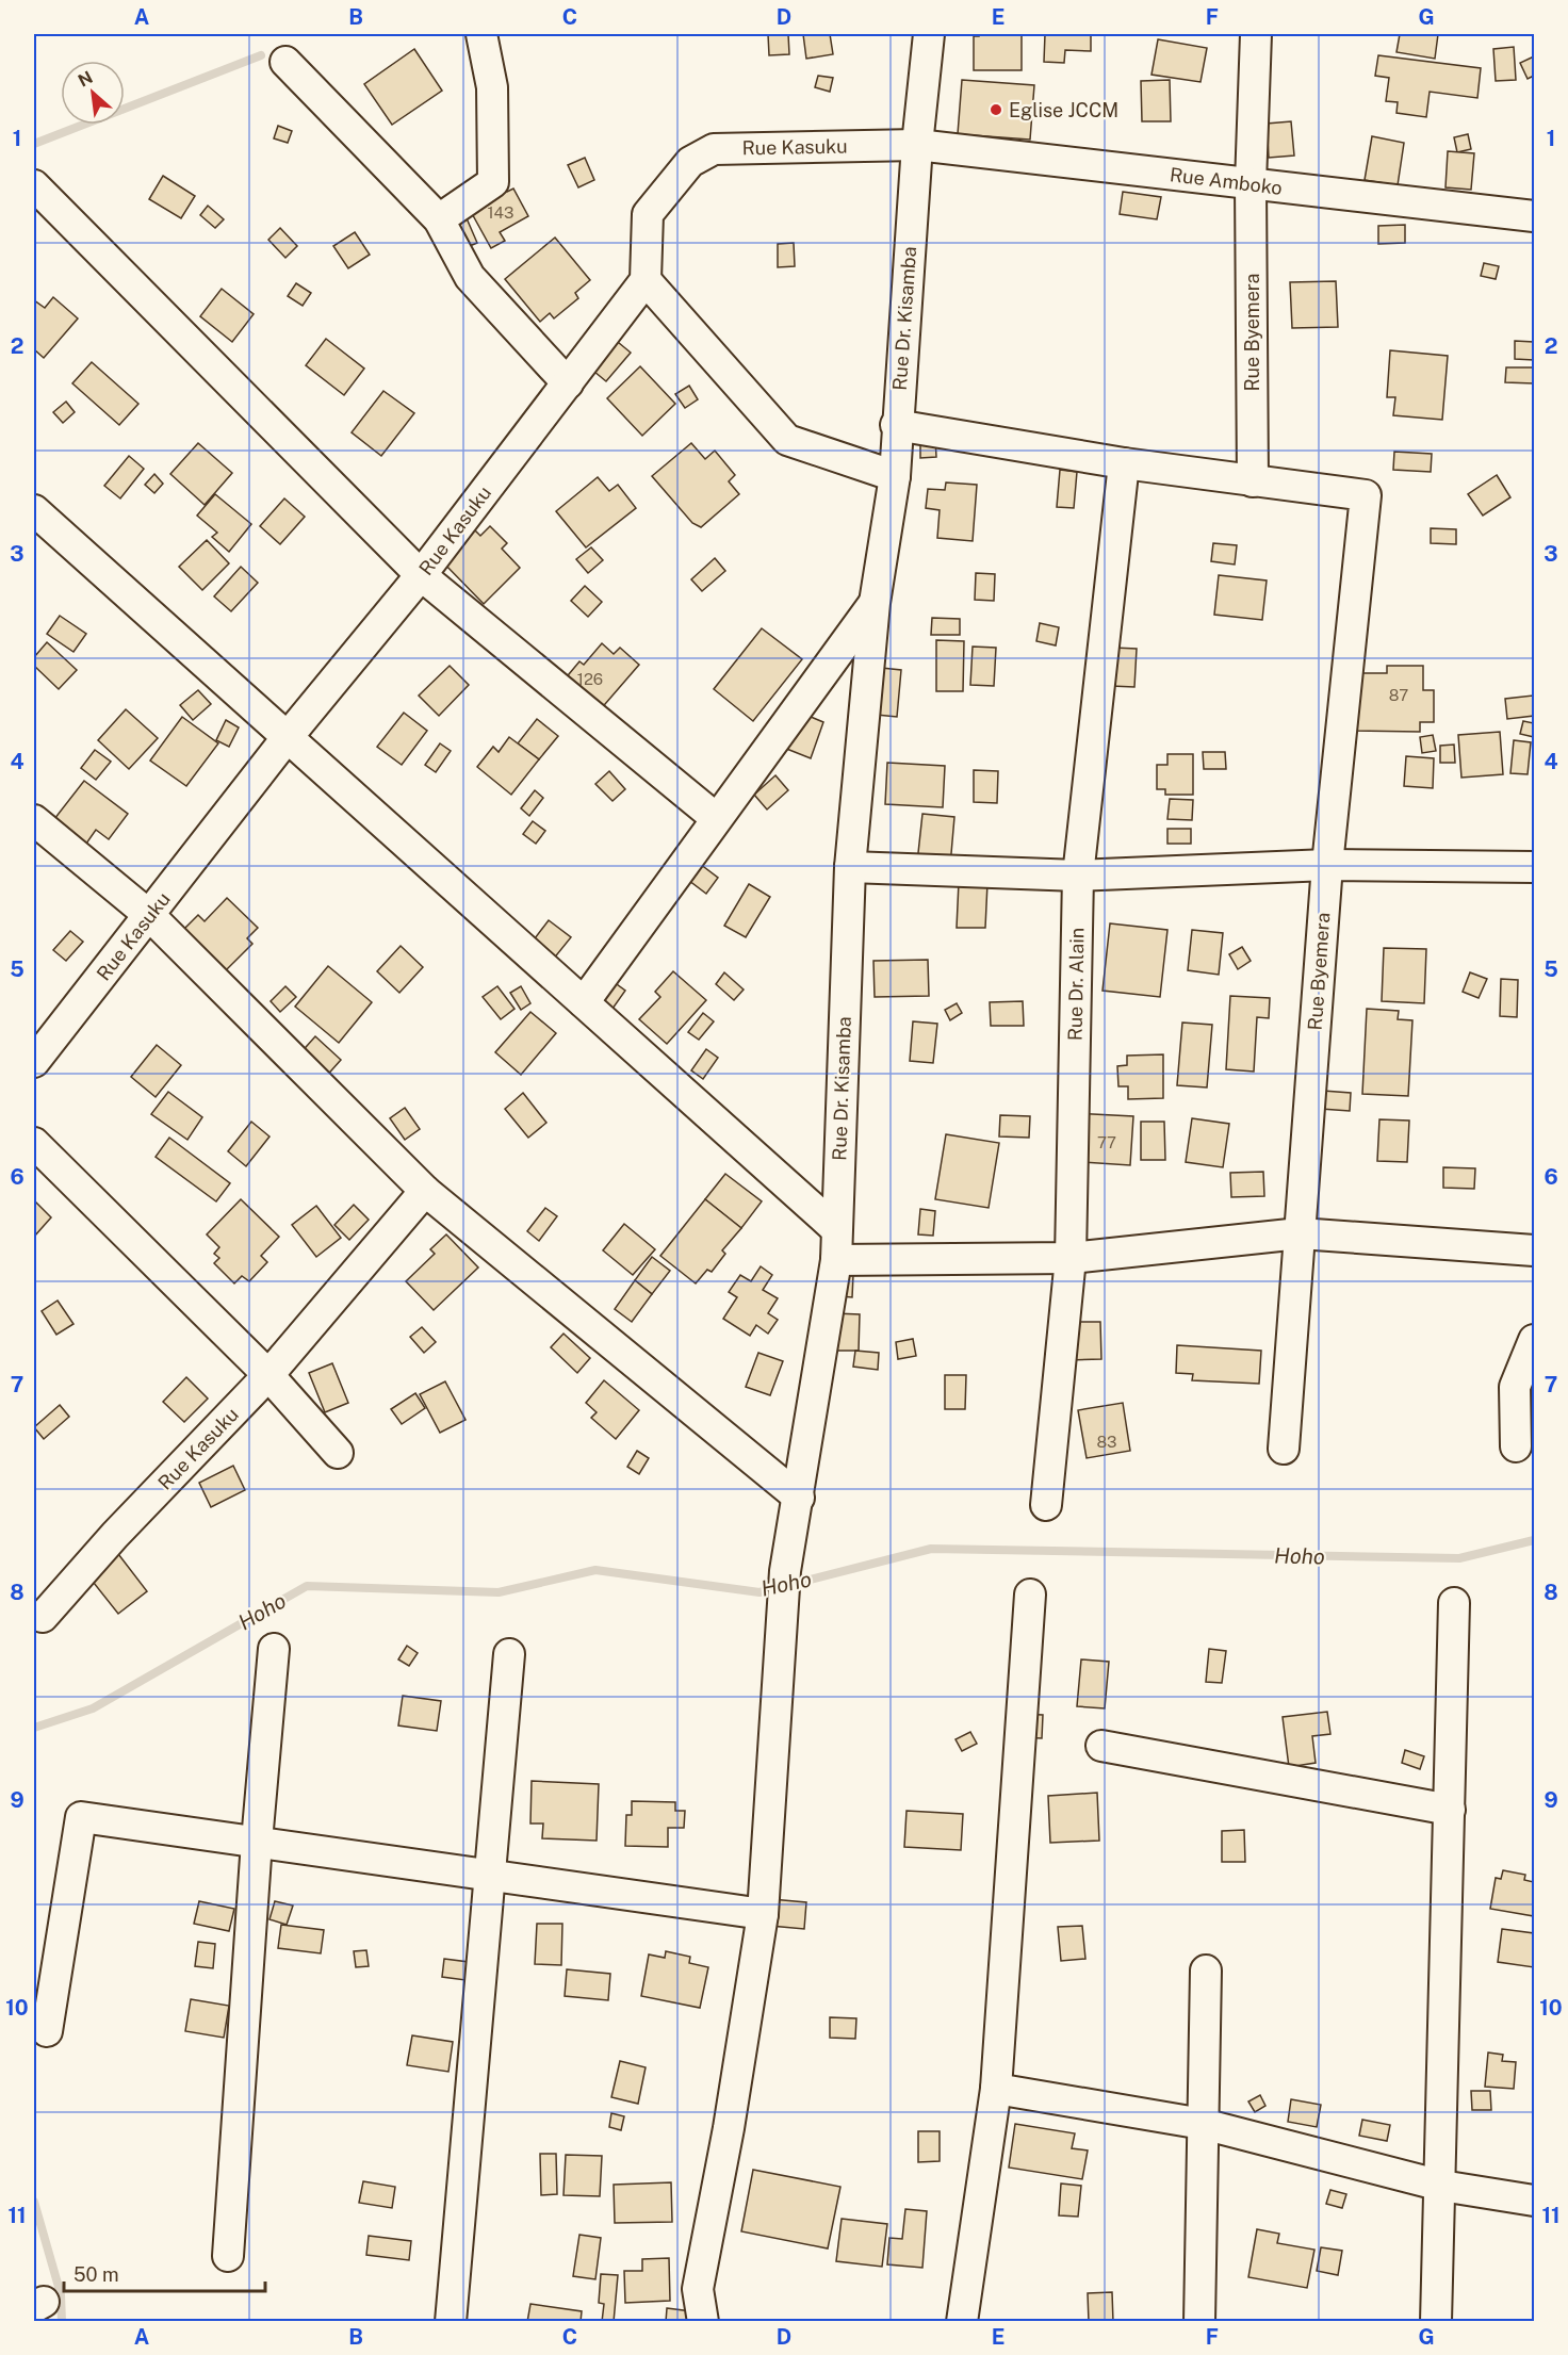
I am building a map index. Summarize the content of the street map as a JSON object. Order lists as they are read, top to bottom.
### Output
{
  "streets": {
    "street": [
      "Rue Kasuku",
      "Rue Amboko",
      "Rue Dr. Kisamba",
      "Rue Byemera",
      "Rue Dr. Alain"
    ]
  },
  "crossings": [
    ["Rue Kasuku", "Rue Amboko"],
    ["Rue Kasuku", "Rue Dr. Kisamba"],
    ["Rue Amboko", "Rue Dr. Kisamba"],
    ["Rue Amboko", "Rue Byemera"]
  ],
  "water": ["Hoho"],
  "places": ["Eglise JCCM"],
  "house_numbers": [
    "143",
    "126",
    "87",
    "77",
    "83"
  ],
  "scale_bar": "50 m",
  "north": "top left",
  "grid": {
    "columns": [
      "A",
      "B",
      "C",
      "D",
      "E",
      "F",
      "G"
    ],
    "rows": [
      "1",
      "2",
      "3",
      "4",
      "5",
      "6",
      "7",
      "8",
      "9",
      "10",
      "11"
    ]
  }
}
